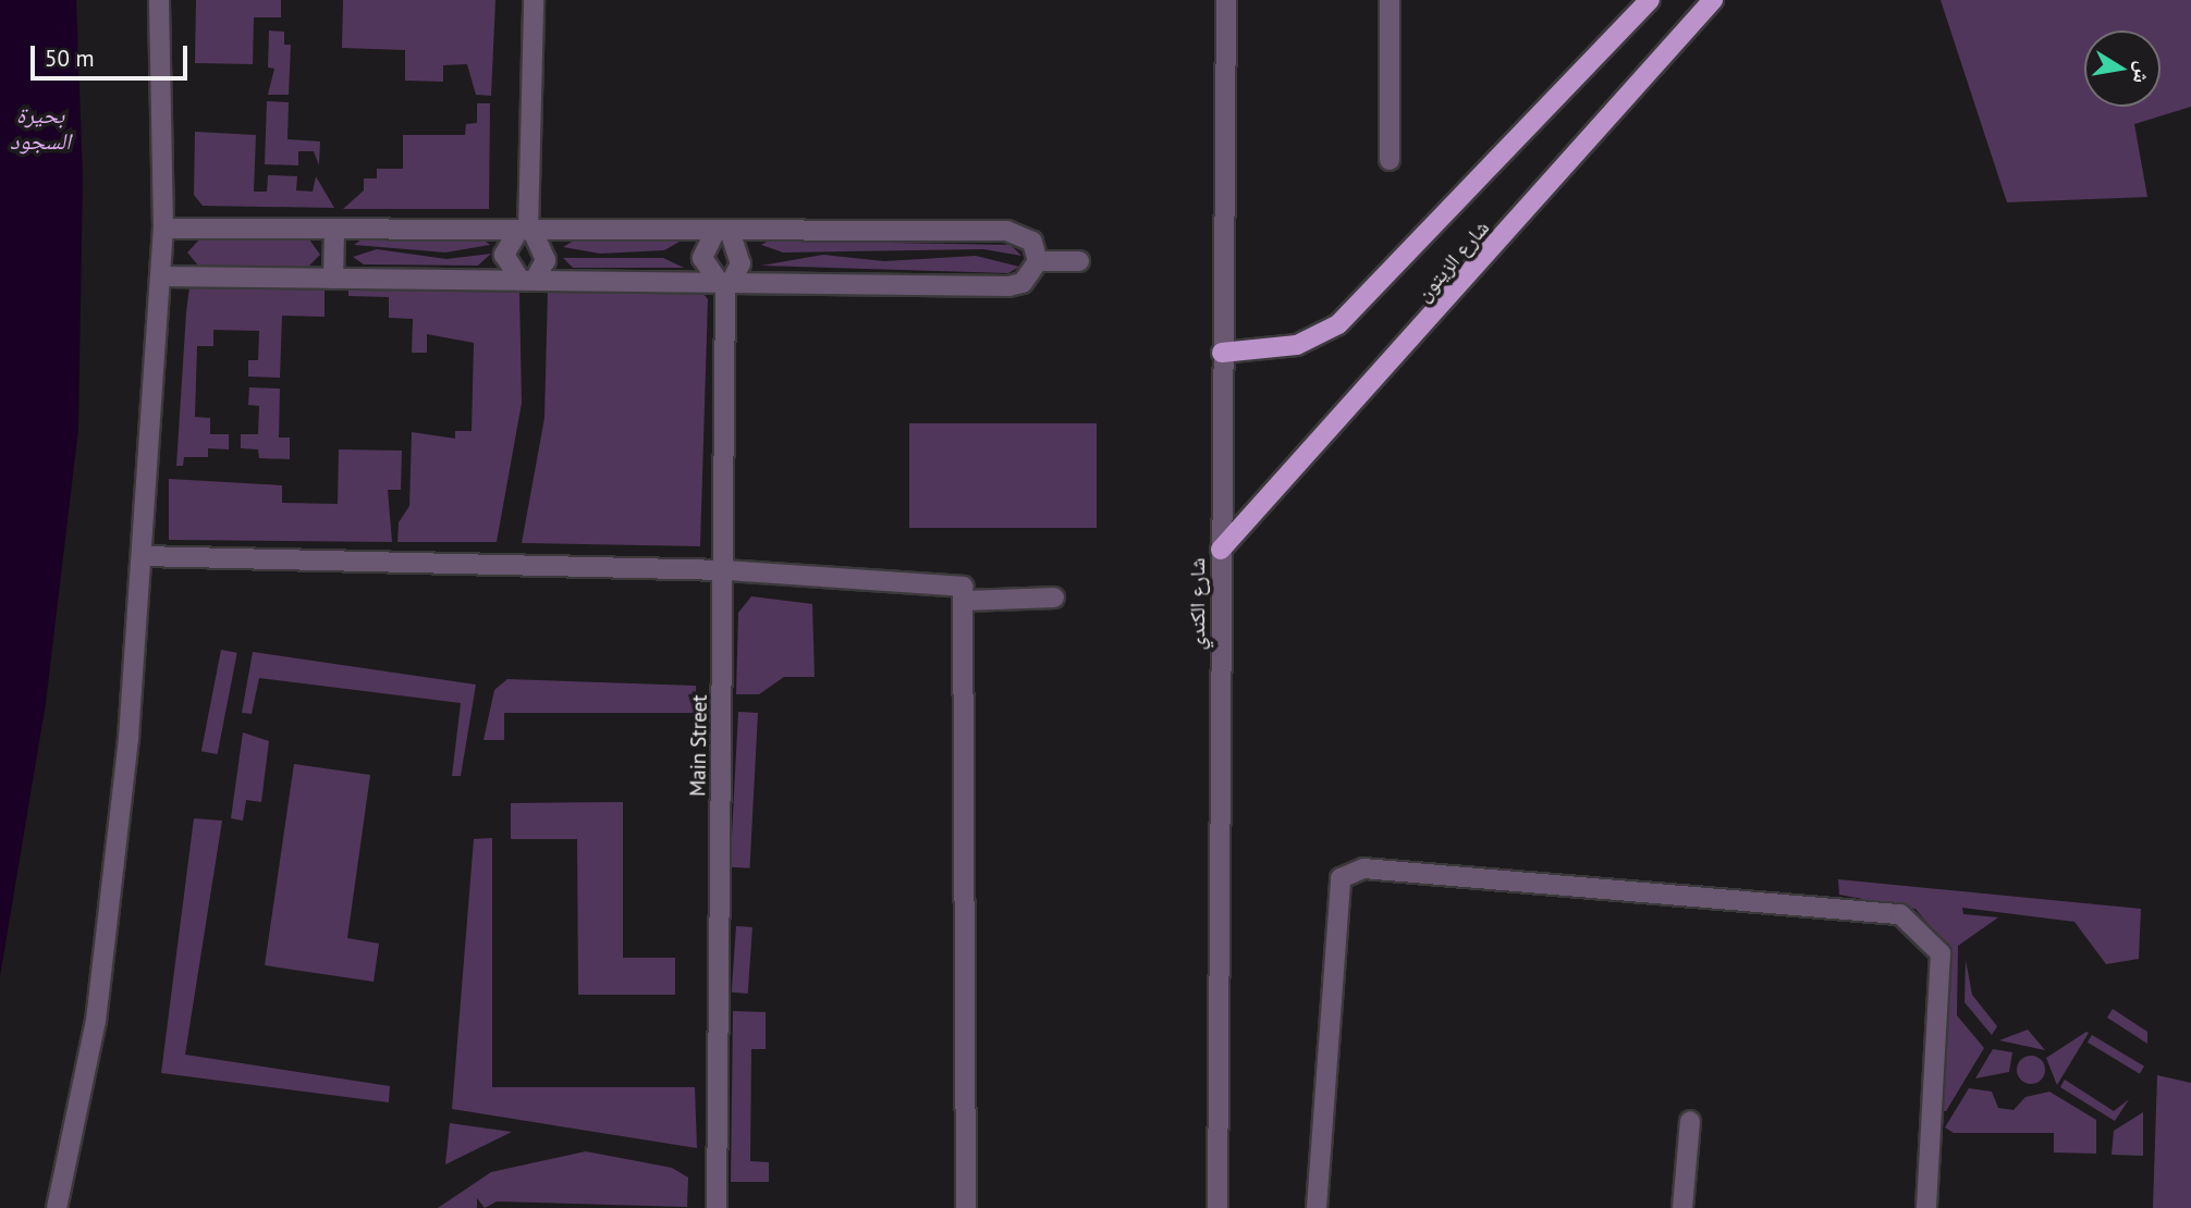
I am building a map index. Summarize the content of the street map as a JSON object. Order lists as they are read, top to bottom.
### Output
{
  "streets": {
    "main road": ["شارع الزيتون"],
    "street": ["شارع الكندي", "Main Street"]
  },
  "crossings": [
    ["شارع الزيتون", "شارع الكندي"]
  ],
  "water": ["بحيرة السجود"],
  "scale_bar": "50 m",
  "north": "right"
}
